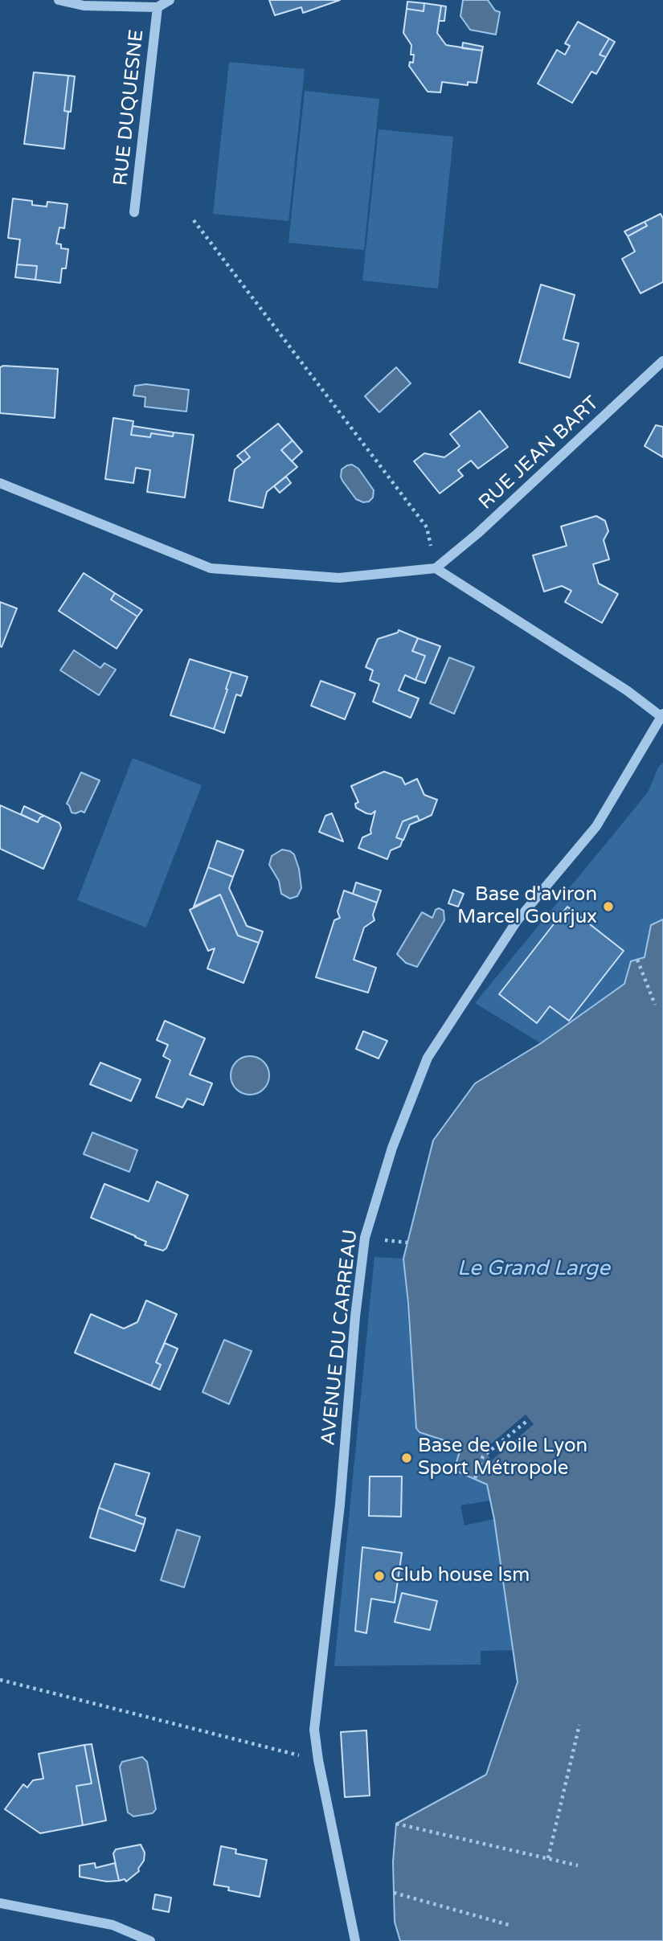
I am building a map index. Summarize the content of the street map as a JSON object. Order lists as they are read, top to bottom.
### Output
{
  "streets": {
    "street": ["RUE DUQUESNE", "RUE JEAN BART", "AVENUE DU CARREAU"]
  },
  "water": ["Le Grand Large"],
  "places": ["Base d'aviron Marcel Gourjux", "Base de voile Lyon Sport Métropole", "Club house lsm"]
}
